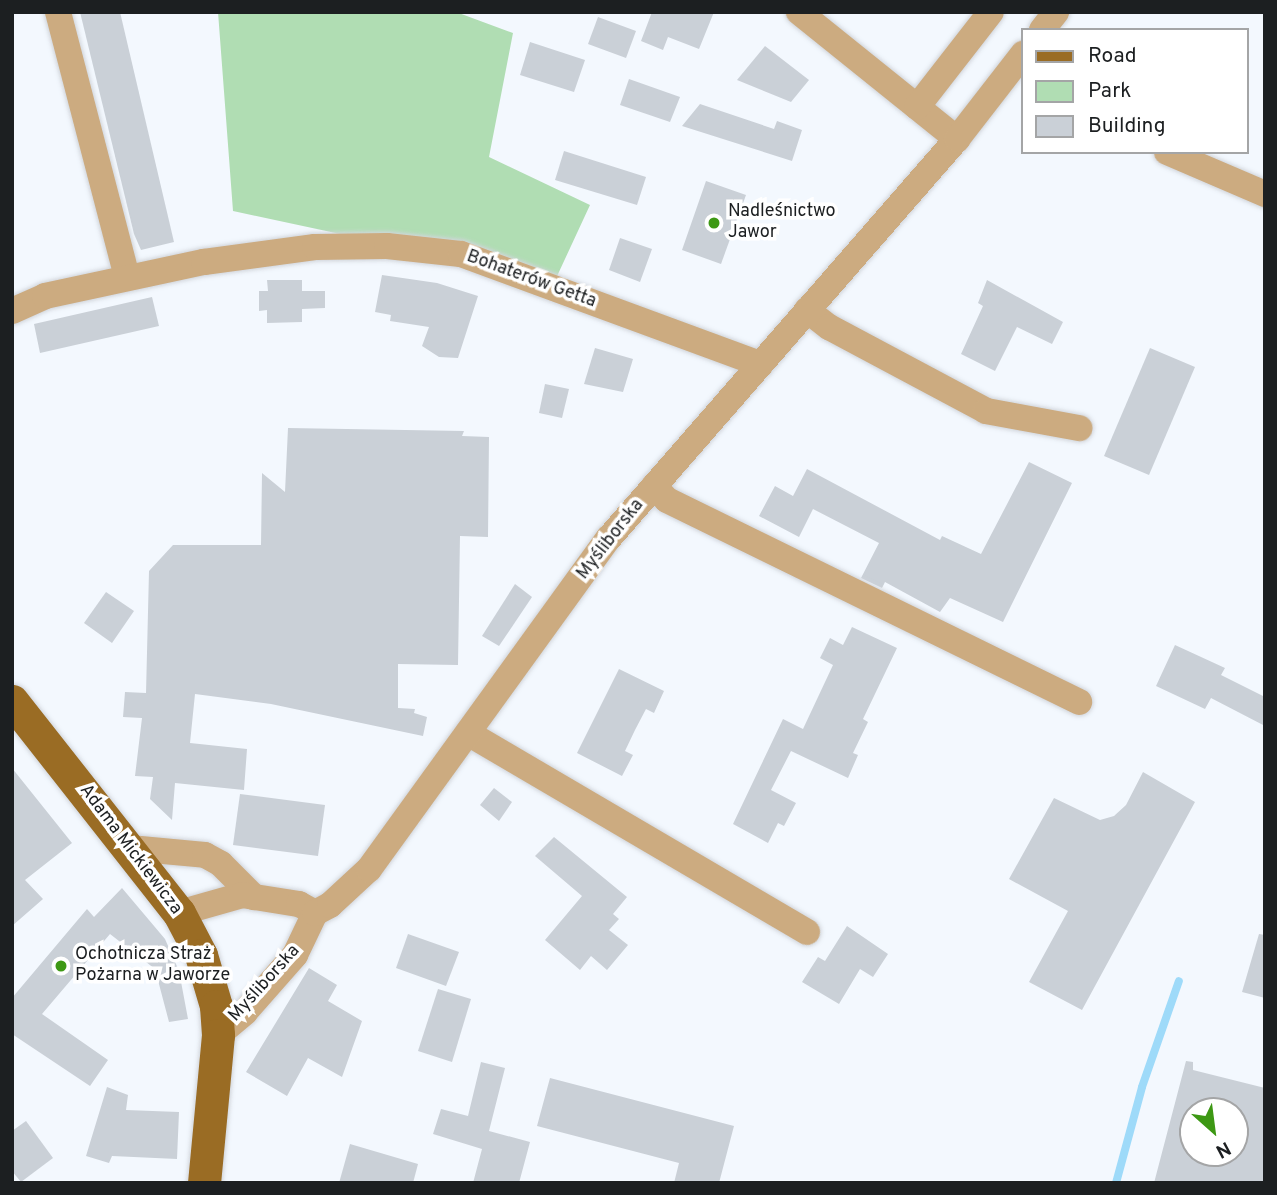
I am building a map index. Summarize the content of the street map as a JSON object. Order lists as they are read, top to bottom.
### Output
{
  "streets": {
    "main road": ["Adama Mickiewicza"],
    "street": ["Bohaterów Getta", "Myśliborska"]
  },
  "crossings": [
    ["Bohaterów Getta", "Myśliborska"],
    ["Myśliborska", "Adama Mickiewicza"]
  ],
  "places": ["Nadleśnictwo Jawor", "Ochotnicza Straż Pożarna w Jaworze"],
  "legend": ["Road", "Park", "Building"],
  "north": "bottom right"
}
